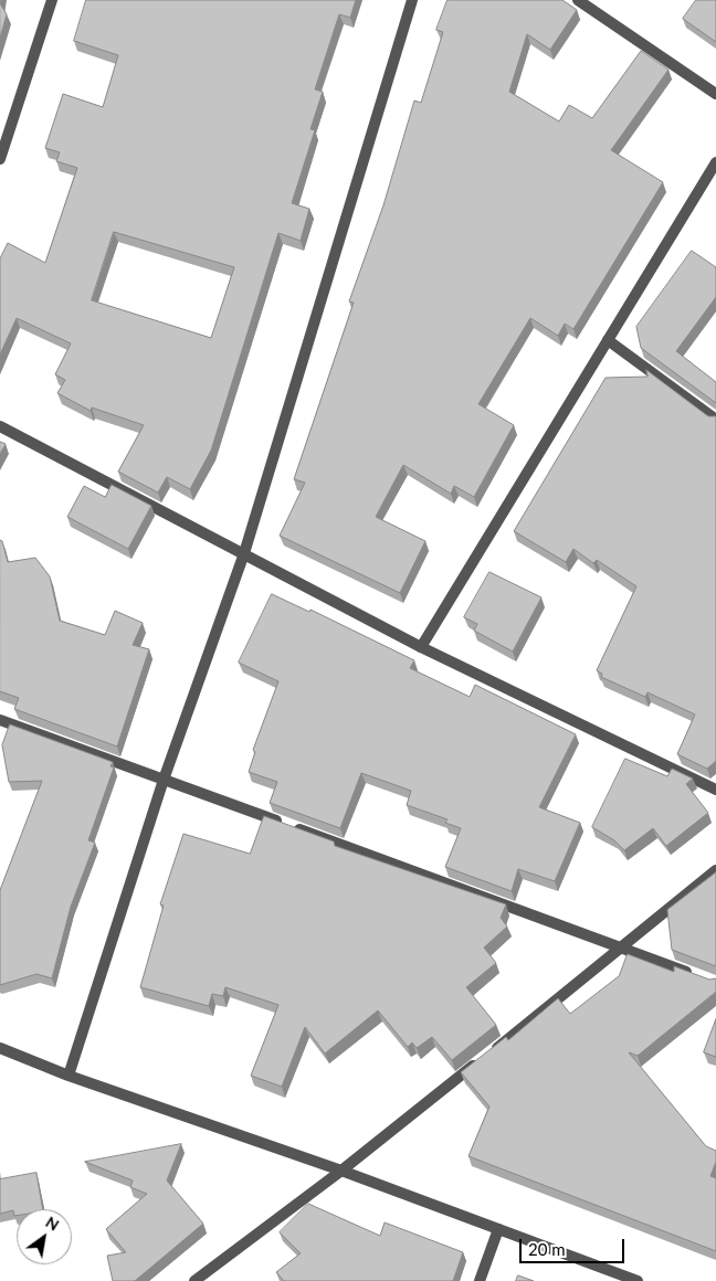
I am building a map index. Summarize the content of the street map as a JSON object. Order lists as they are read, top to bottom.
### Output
{
  "scale_bar": "20 m",
  "north": "top right"
}
